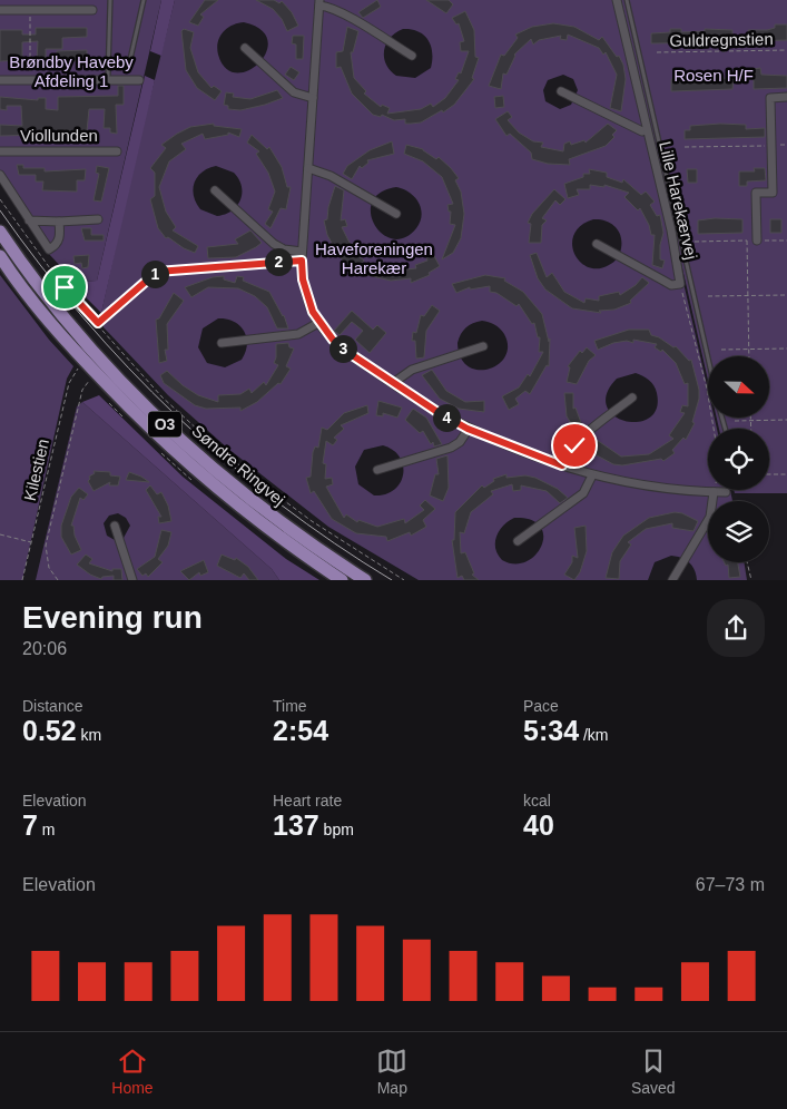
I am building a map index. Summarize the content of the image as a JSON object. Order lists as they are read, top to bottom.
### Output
{
  "streets": {
    "main road": ["O3", "Søndre Ringvej"],
    "street": ["Viollunden", "Lille Harekærvej"],
    "path": ["Guldregnstien", "Kilestien"]
  },
  "parks": ["Brøndby Haveby Afdeling 1", "Rosen H/F", "Haveforeningen Harekær"],
  "north": "right",
  "page": {
    "pins": [
      "2",
      "1",
      "3",
      "4"
    ],
    "heading": ["Evening run", "20:06"],
    "stats": [
      ["Distance", "0.52 km"],
      ["Time", "2:54"],
      ["Pace", "5:34 /km"],
      ["Elevation", "7 m"],
      ["Heart rate", "137 bpm"],
      ["kcal", "40"]
    ],
    "chart": ["Elevation", "67–73 m"],
    "tabs": ["Home", "Map", "Saved"]
  }
}
